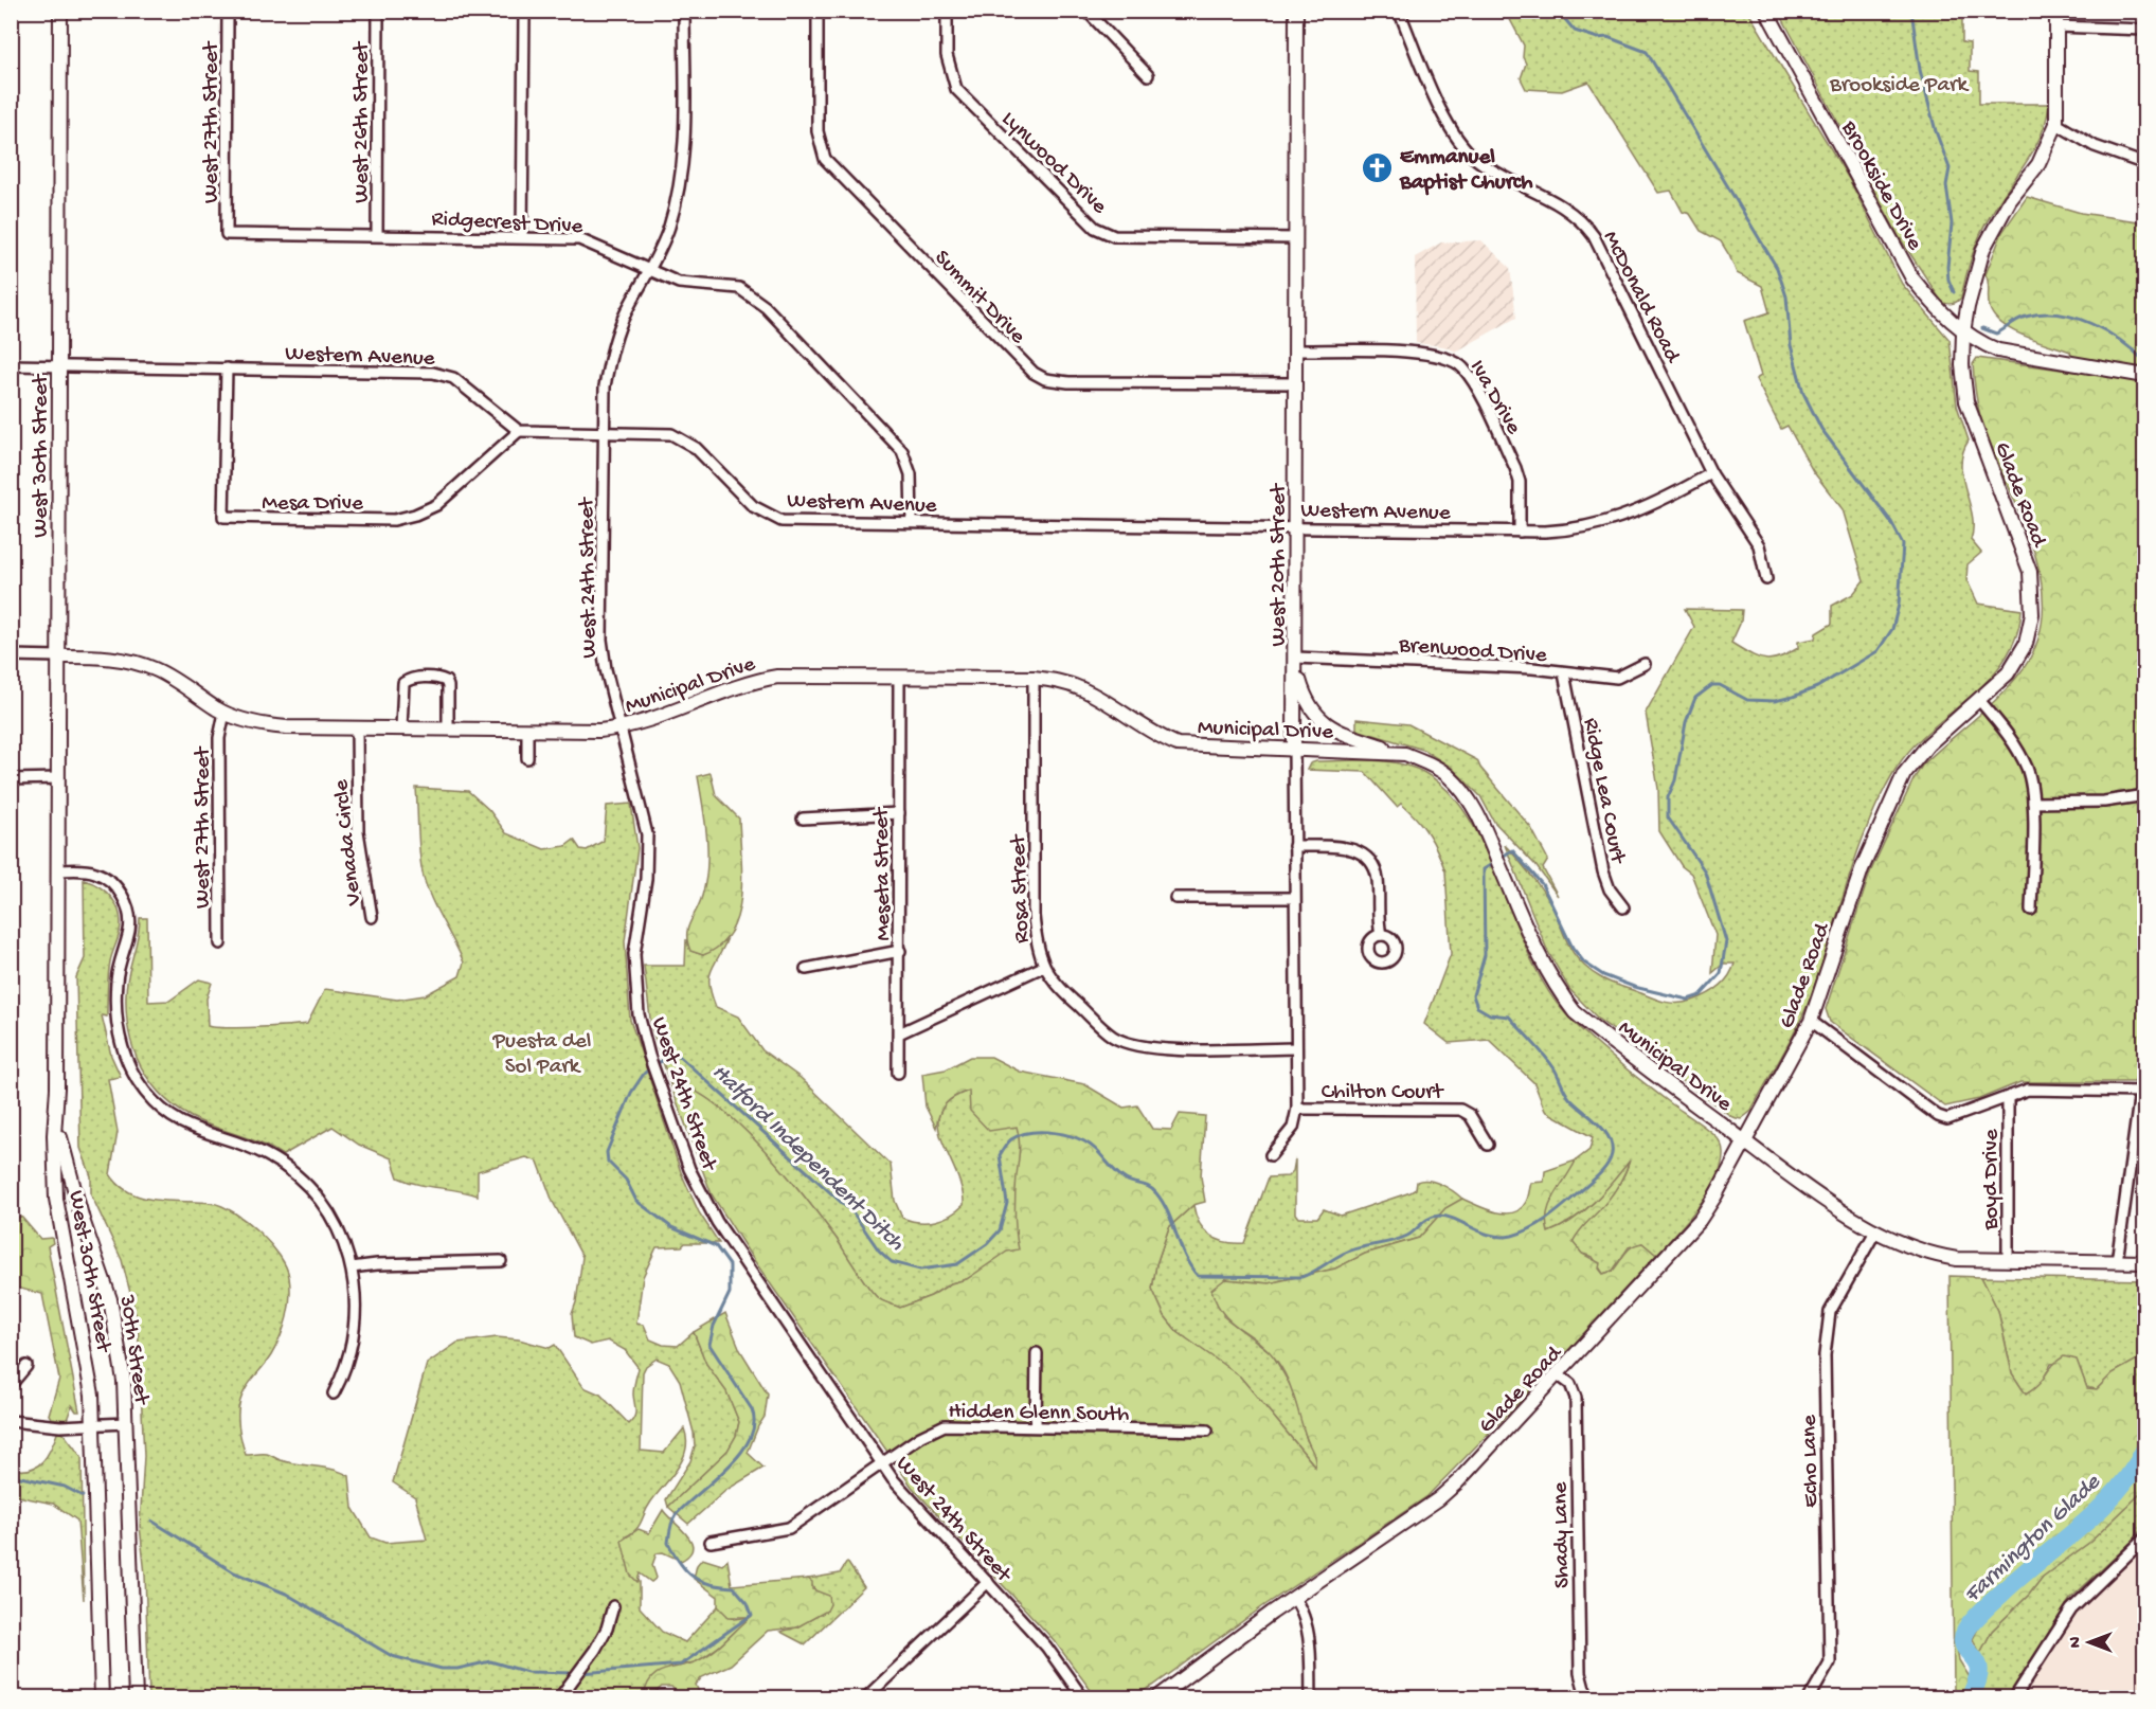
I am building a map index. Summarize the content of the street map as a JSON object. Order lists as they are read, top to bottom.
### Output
{
  "streets": {
    "main road": [
      "Brookside Drive",
      "West 30th Street",
      "Glade Road",
      "West 20th Street",
      "Municipal Drive",
      "30th Street"
    ],
    "street": [
      "West 27th Street",
      "West 26th Street",
      "Lynwood Drive",
      "Ridgecrest Drive",
      "Summit Drive",
      "McDonald Road",
      "Western Avenue",
      "Iva Drive",
      "Mesa Drive",
      "West 24th Street",
      "Brenwood Drive",
      "Ridge Lea Court",
      "Venada Circle",
      "Meseta Street",
      "Rosa Street",
      "Chilton Court",
      "Boyd Drive",
      "Hidden Glenn South",
      "Echo Lane",
      "Shady Lane"
    ]
  },
  "crossings": [
    ["West 27th Street", "Ridgecrest Drive"],
    ["West 27th Street", "Municipal Drive"],
    ["West 26th Street", "Ridgecrest Drive"],
    ["Lynwood Drive", "West 20th Street"],
    ["Brookside Drive", "Glade Road"],
    ["Ridgecrest Drive", "Western Avenue"],
    ["Ridgecrest Drive", "West 24th Street"],
    ["Summit Drive", "West 20th Street"],
    ["McDonald Road", "Western Avenue"],
    ["Western Avenue", "Iva Drive"],
    ["Western Avenue", "West 30th Street"],
    ["Western Avenue", "Mesa Drive"],
    ["Western Avenue", "West 20th Street"],
    ["Western Avenue", "West 24th Street"],
    ["Iva Drive", "West 20th Street"],
    ["West 30th Street", "Municipal Drive"],
    ["West 30th Street", "30th Street"],
    ["Glade Road", "Municipal Drive"],
    ["Glade Road", "Shady Lane"],
    ["West 20th Street", "Brenwood Drive"],
    ["West 20th Street", "Municipal Drive"],
    ["West 20th Street", "Rosa Street"],
    ["West 20th Street", "Chilton Court"],
    ["West 24th Street", "Municipal Drive"],
    ["West 24th Street", "Hidden Glenn South"],
    ["Brenwood Drive", "Ridge Lea Court"],
    ["Municipal Drive", "Venada Circle"],
    ["Municipal Drive", "Meseta Street"],
    ["Municipal Drive", "Rosa Street"],
    ["Municipal Drive", "Boyd Drive"],
    ["Municipal Drive", "Echo Lane"]
  ],
  "water": ["Halford Independent Ditch", "Farmington Glade"],
  "parks": ["Brookside Park", "Puesta del Sol Park"],
  "places": {
    "church": ["Emmanuel Baptist Church"]
  },
  "north": "left"
}
